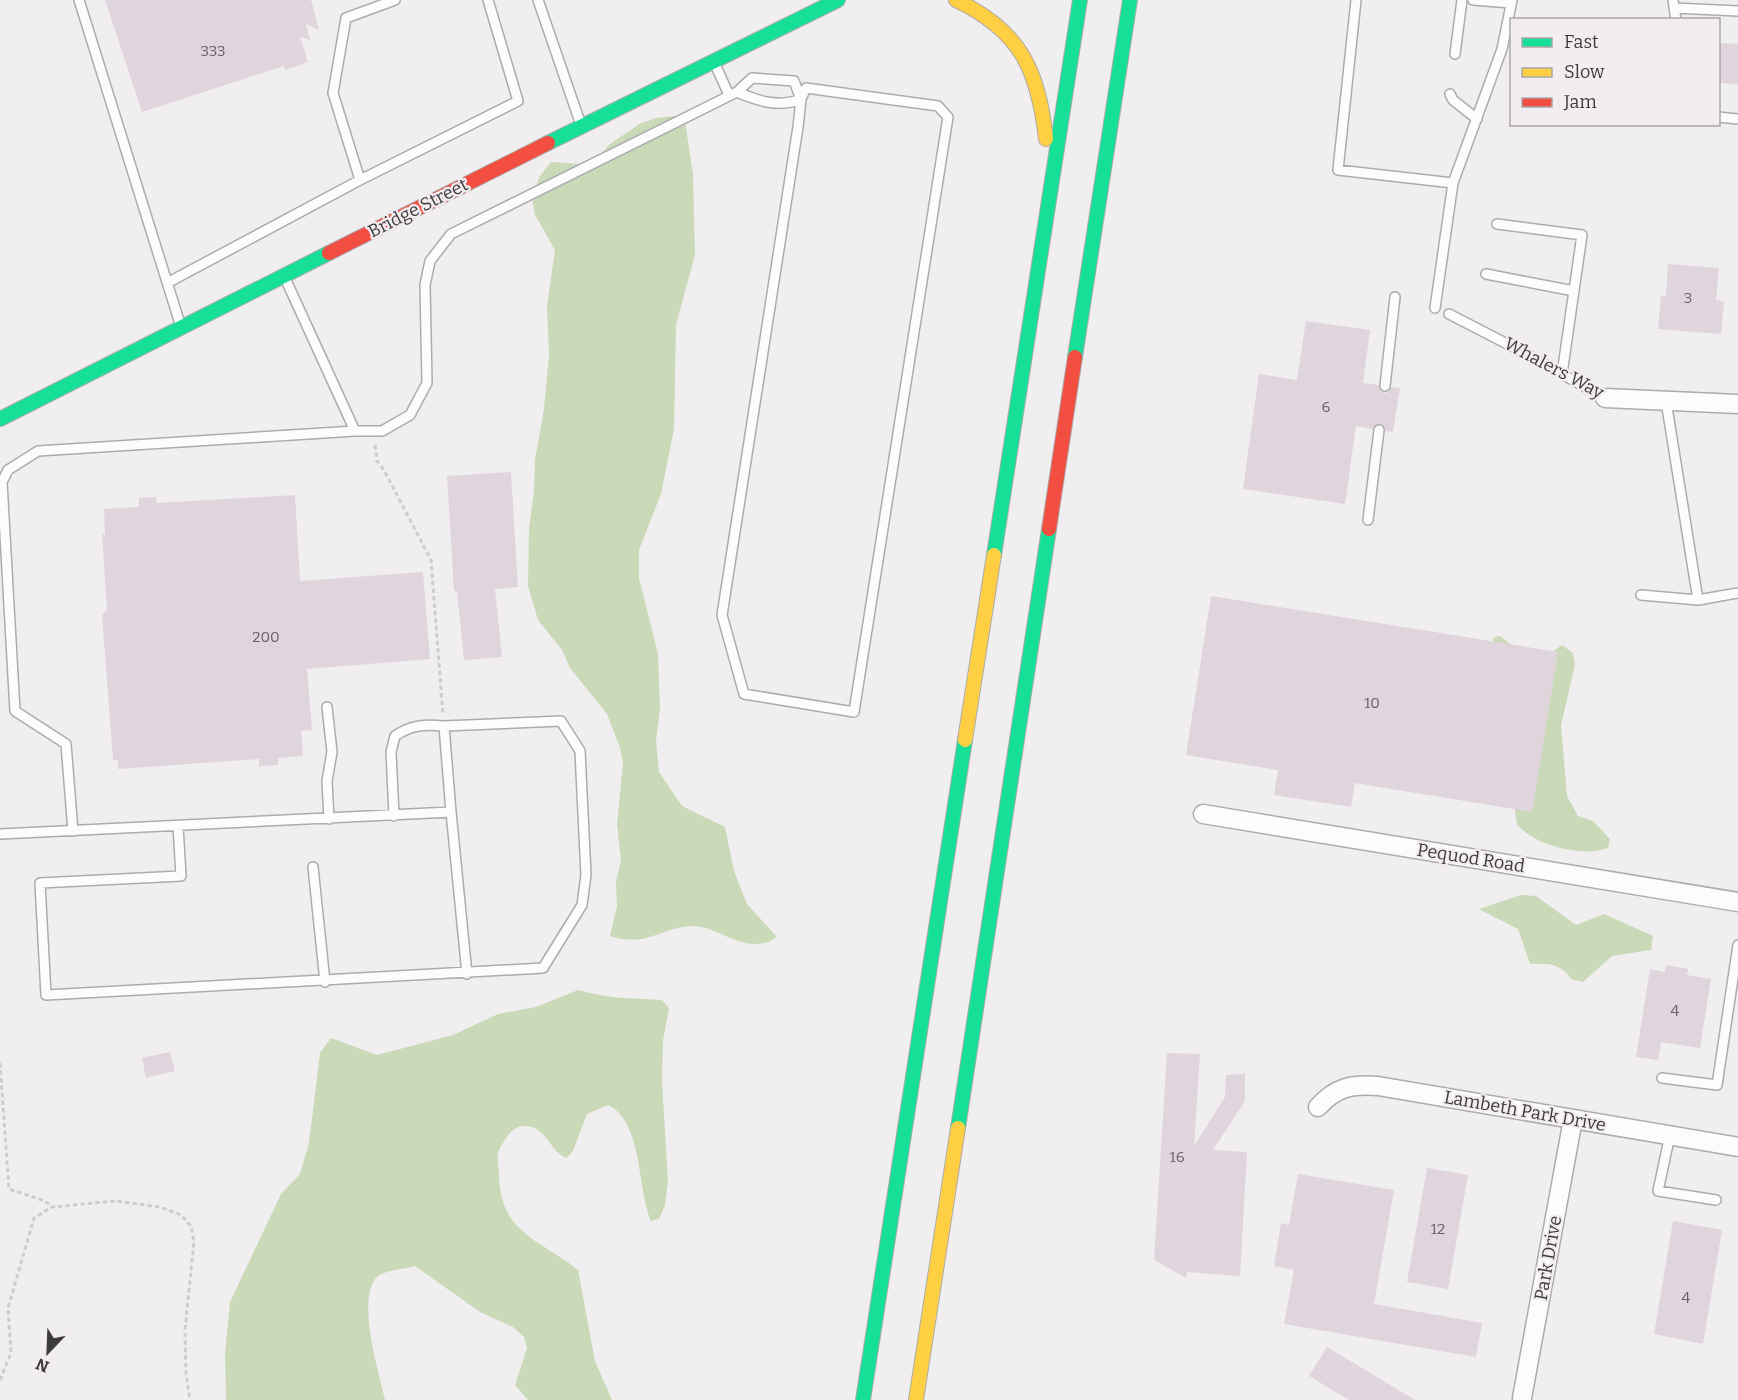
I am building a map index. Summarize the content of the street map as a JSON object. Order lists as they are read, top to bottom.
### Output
{
  "streets": {
    "main road": ["Bridge Street"],
    "street": [
      "Whalers Way",
      "Pequod Road",
      "Lambeth Park Drive",
      "Park Drive"
    ]
  },
  "crossings": [
    ["Lambeth Park Drive", "Park Drive"]
  ],
  "house_numbers": [
    "333",
    "3",
    "6",
    "200",
    "10",
    "4",
    "16",
    "12",
    "4"
  ],
  "legend": ["Fast", "Slow", "Jam"],
  "north": "bottom left"
}
